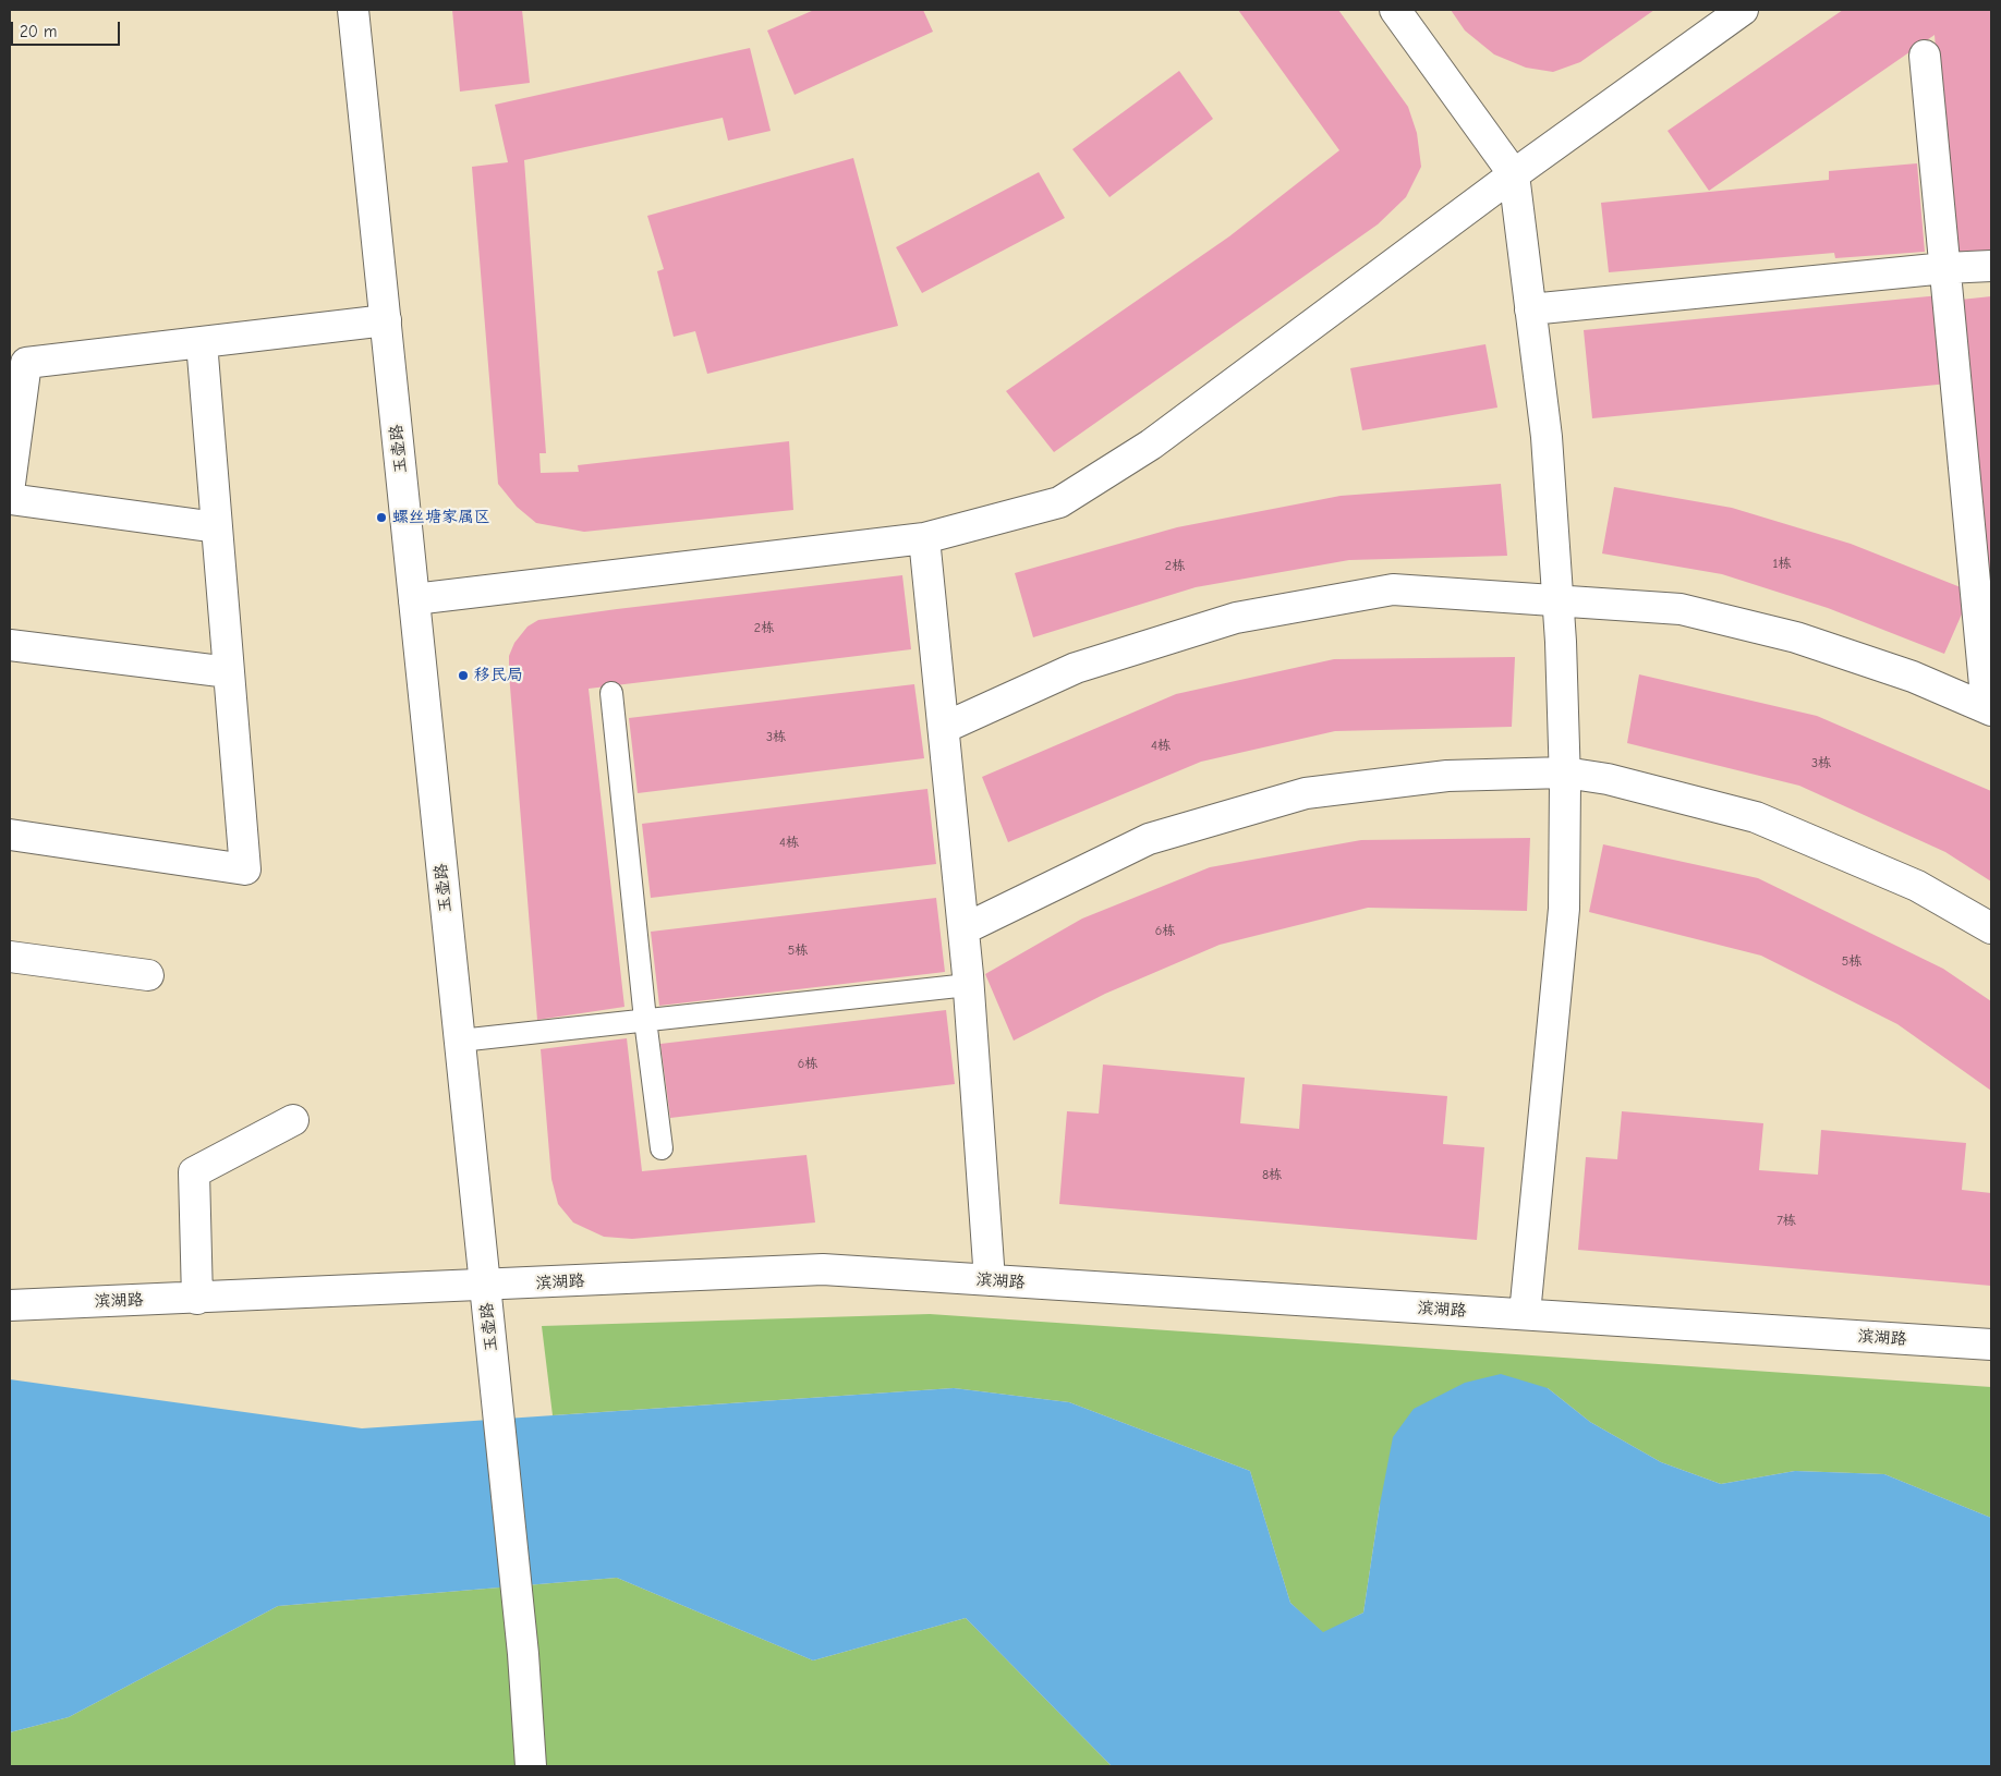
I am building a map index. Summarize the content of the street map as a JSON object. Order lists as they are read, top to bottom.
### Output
{
  "streets": {
    "street": ["玉壶路", "滨湖路"]
  },
  "crossings": [
    ["玉壶路", "滨湖路"]
  ],
  "places": ["螺丝塘家属区", "移民局"],
  "house_numbers": [
    "1栋",
    "2栋",
    "2栋",
    "3栋",
    "4栋",
    "3栋",
    "4栋",
    "6栋",
    "5栋",
    "5栋",
    "6栋",
    "8栋",
    "7栋"
  ],
  "scale_bar": "20 m"
}
